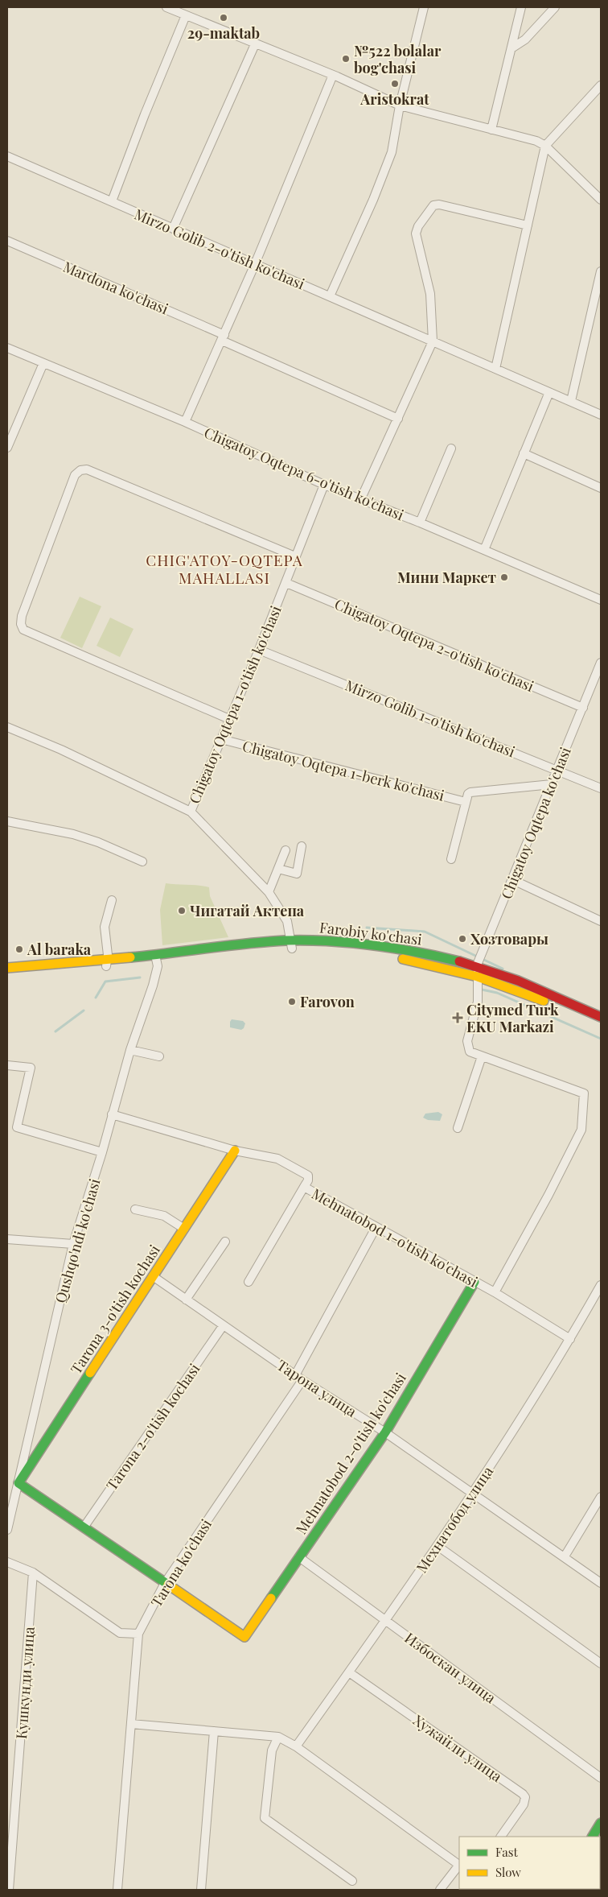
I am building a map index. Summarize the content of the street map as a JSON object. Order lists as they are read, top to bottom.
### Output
{
  "streets": {
    "street": [
      "Mirzo Golib 2-o'tish ko'chasi",
      "Mardona ko'chasi",
      "Chigatoy Oqtepa 6-o'tish ko'chasi",
      "Chigatoy Oqtepa 2-o'tish ko'chasi",
      "Chigatoy Oqtepa 1-o'tish ko'chasi",
      "Mirzo Golib 1-o'tish ko'chasi",
      "Chigatoy Oqtepa 1-berk ko'chasi",
      "Chigatoy Oqtepa ko'chasi",
      "Farobiy ko'chasi",
      "Mehnatobod 1-o'tish ko'chasi",
      "Qushqo'ndi ko'chasi",
      "Tarona 3-o'tish kochasi",
      "Тарона улица",
      "Tarona 2-o'tish kochasi",
      "Mehnatobod 2-o'tish ko'chasi",
      "Мехнатобод улица",
      "Tarona ko'chasi",
      "Избоскан улица",
      "Кушкунди улица",
      "Хужайли улица"
    ]
  },
  "crossings": [
    ["Chigatoy Oqtepa 6-o'tish ko'chasi", "Chigatoy Oqtepa 1-o'tish ko'chasi"],
    ["Chigatoy Oqtepa 2-o'tish ko'chasi", "Chigatoy Oqtepa 1-o'tish ko'chasi"],
    ["Chigatoy Oqtepa 2-o'tish ko'chasi", "Chigatoy Oqtepa ko'chasi"],
    ["Chigatoy Oqtepa 1-o'tish ko'chasi", "Mirzo Golib 1-o'tish ko'chasi"],
    ["Chigatoy Oqtepa 1-o'tish ko'chasi", "Chigatoy Oqtepa 1-berk ko'chasi"],
    ["Mirzo Golib 1-o'tish ko'chasi", "Chigatoy Oqtepa ko'chasi"],
    ["Chigatoy Oqtepa ko'chasi", "Farobiy ko'chasi"],
    ["Farobiy ko'chasi", "Qushqo'ndi ko'chasi"],
    ["Mehnatobod 1-o'tish ko'chasi", "Qushqo'ndi ko'chasi"],
    ["Mehnatobod 1-o'tish ko'chasi", "Tarona 3-o'tish kochasi"],
    ["Mehnatobod 1-o'tish ko'chasi", "Mehnatobod 2-o'tish ko'chasi"],
    ["Mehnatobod 1-o'tish ko'chasi", "Мехнатобод улица"],
    ["Mehnatobod 1-o'tish ko'chasi", "Tarona ko'chasi"],
    ["Qushqo'ndi ko'chasi", "Tarona 3-o'tish kochasi"],
    ["Tarona 3-o'tish kochasi", "Тарона улица"],
    ["Тарона улица", "Tarona 2-o'tish kochasi"],
    ["Тарона улица", "Mehnatobod 2-o'tish ko'chasi"],
    ["Тарона улица", "Мехнатобод улица"],
    ["Тарона улица", "Tarona ko'chasi"],
    ["Mehnatobod 2-o'tish ko'chasi", "Tarona ko'chasi"],
    ["Mehnatobod 2-o'tish ko'chasi", "Избоскан улица"],
    ["Мехнатобод улица", "Избоскан улица"],
    ["Мехнатобод улица", "Хужайли улица"]
  ],
  "districts": ["CHIG'ATOY-OQTEPA MAHALLASI"],
  "places": {
    "other": [
      "29-maktab",
      "№522 bolalar bog'chasi",
      "Aristokrat",
      "Мини Маркет",
      "Чигатай Актепа",
      "Хозтовары",
      "Al baraka",
      "Farovon"
    ],
    "health": ["Citymed Turk EKU Markazi"]
  },
  "legend": ["Fast", "Slow"]
}
